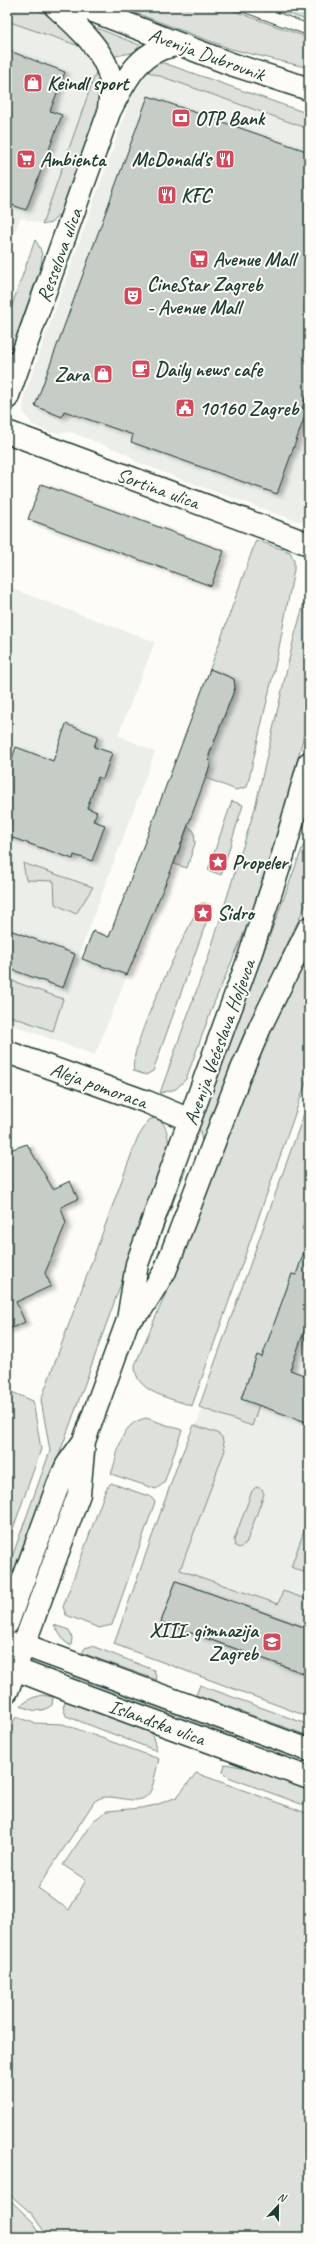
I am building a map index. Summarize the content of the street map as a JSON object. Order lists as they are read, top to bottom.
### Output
{
  "streets": {
    "street": [
      "Avenija Dubrovnik",
      "Resselova ulica",
      "Sortina ulica",
      "Avenija Većeslava Holjevca",
      "Aleja pomoraca",
      "Islandska ulica"
    ]
  },
  "crossings": [
    ["Avenija Dubrovnik", "Resselova ulica"],
    ["Avenija Većeslava Holjevca", "Aleja pomoraca"],
    ["Avenija Većeslava Holjevca", "Islandska ulica"]
  ],
  "places": {
    "shop": ["Keindl sport", "Zara"],
    "bank": ["OTP Bank"],
    "supermarket": ["Ambienta", "Avenue Mall"],
    "restaurant": ["McDonald's", "KFC"],
    "theatre": ["CineStar Zagreb - Avenue Mall"],
    "cafe": ["Daily news cafe"],
    "public building": ["10160 Zagreb"],
    "place": ["Propeler", "Sidro"],
    "school or university": ["XIII. gimnazija Zagreb"]
  },
  "north": "top"
}
